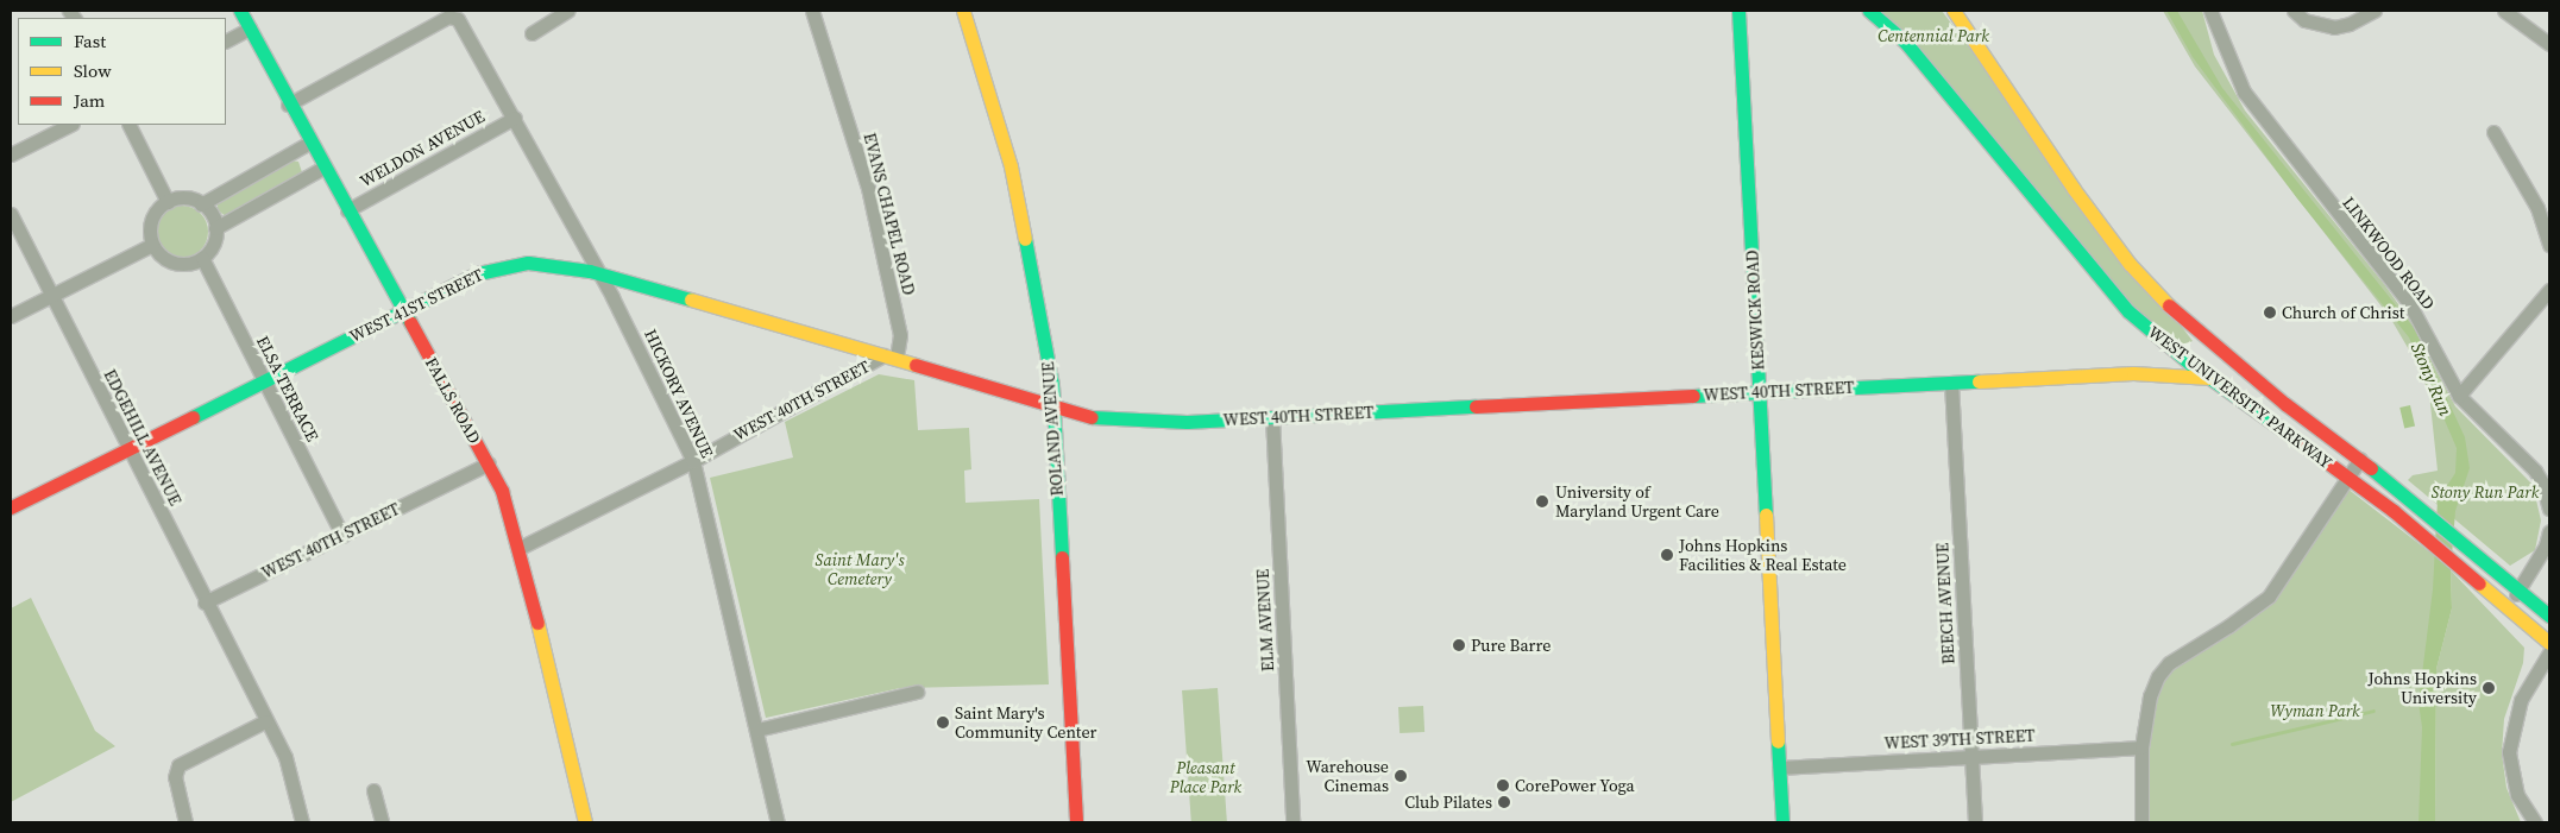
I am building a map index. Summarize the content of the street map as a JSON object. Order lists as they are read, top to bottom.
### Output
{
  "streets": {
    "main road": [
      "WEST 41ST STREET",
      "KESWICK ROAD",
      "WEST 40TH STREET",
      "WEST UNIVERSITY PARKWAY",
      "FALLS ROAD",
      "ROLAND AVENUE"
    ],
    "street": [
      "WELDON AVENUE",
      "EVANS CHAPEL ROAD",
      "LINKWOOD ROAD",
      "ELSA TERRACE",
      "HICKORY AVENUE",
      "EDGEHILL AVENUE",
      "BEECH AVENUE",
      "ELM AVENUE",
      "WEST 39TH STREET"
    ]
  },
  "crossings": [
    ["WELDON AVENUE", "HICKORY AVENUE"],
    ["WELDON AVENUE", "FALLS ROAD"],
    ["EVANS CHAPEL ROAD", "WEST 41ST STREET"],
    ["EVANS CHAPEL ROAD", "WEST 40TH STREET"],
    ["WEST 41ST STREET", "ELSA TERRACE"],
    ["WEST 41ST STREET", "WEST 40TH STREET"],
    ["WEST 41ST STREET", "HICKORY AVENUE"],
    ["WEST 41ST STREET", "FALLS ROAD"],
    ["WEST 41ST STREET", "EDGEHILL AVENUE"],
    ["KESWICK ROAD", "WEST 40TH STREET"],
    ["KESWICK ROAD", "WEST 39TH STREET"],
    ["ELSA TERRACE", "WEST 40TH STREET"],
    ["WEST 40TH STREET", "HICKORY AVENUE"],
    ["WEST 40TH STREET", "WEST UNIVERSITY PARKWAY"],
    ["WEST 40TH STREET", "FALLS ROAD"],
    ["WEST 40TH STREET", "ROLAND AVENUE"],
    ["WEST 40TH STREET", "EDGEHILL AVENUE"],
    ["WEST 40TH STREET", "BEECH AVENUE"],
    ["WEST 40TH STREET", "ELM AVENUE"],
    ["HICKORY AVENUE", "FALLS ROAD"],
    ["BEECH AVENUE", "WEST 39TH STREET"]
  ],
  "water": ["Stony Run"],
  "parks": [
    "Centennial Park",
    "Stony Run Park",
    "Saint Mary's Cemetery",
    "Wyman Park",
    "Pleasant Place Park"
  ],
  "places": [
    "Church of Christ",
    "University of Maryland Urgent Care",
    "Johns Hopkins Facilities & Real Estate",
    "Pure Barre",
    "Johns Hopkins University",
    "Saint Mary's Community Center",
    "Warehouse Cinemas",
    "CorePower Yoga",
    "Club Pilates"
  ],
  "legend": ["Fast", "Slow", "Jam"]
}
